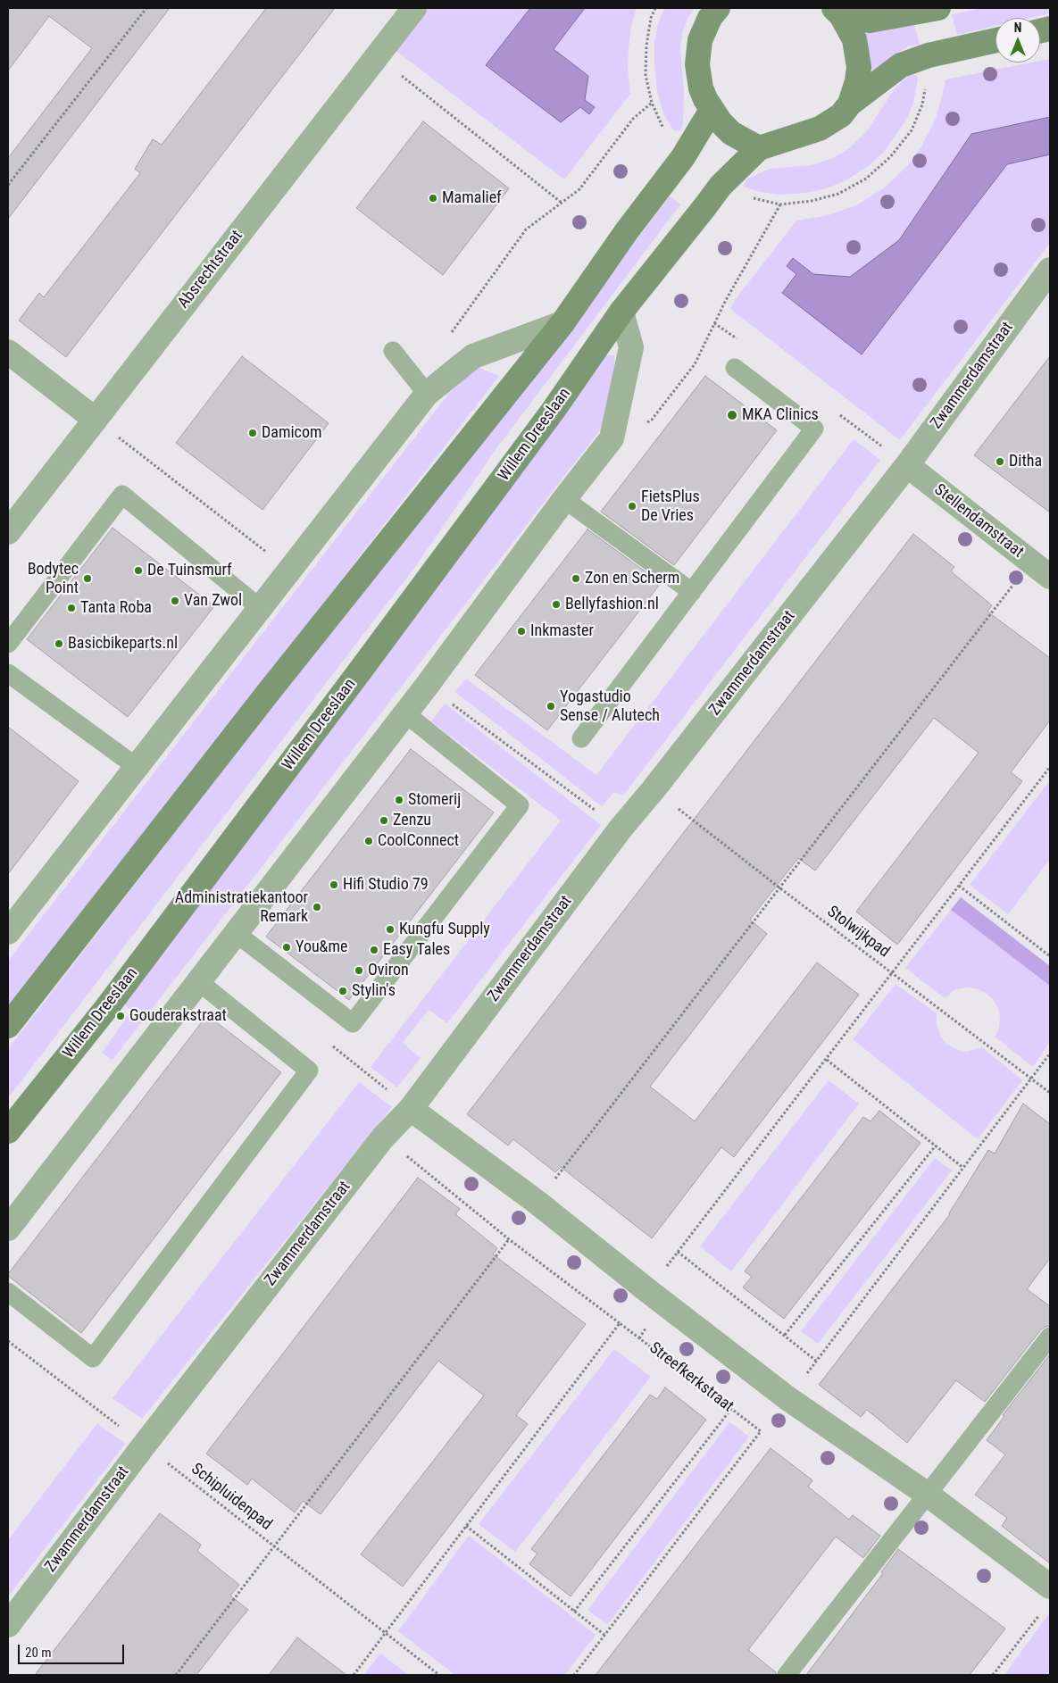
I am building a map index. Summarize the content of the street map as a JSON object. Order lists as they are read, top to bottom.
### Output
{
  "streets": {
    "main road": ["Willem Dreeslaan"],
    "street": ["Absrechtstraat", "Zwammerdamstraat", "Stellendamstraat"],
    "path": ["Stolwijkpad", "Streefkerkstraat", "Schipluidenpad"]
  },
  "crossings": [
    ["Zwammerdamstraat", "Stellendamstraat"],
    ["Zwammerdamstraat", "Stolwijkpad"],
    ["Zwammerdamstraat", "Streefkerkstraat"],
    ["Zwammerdamstraat", "Schipluidenpad"]
  ],
  "places": [
    "Mamalief",
    "MKA Clinics",
    "Damicom",
    "Ditha",
    "FietsPlus De Vries",
    "De Tuinsmurf",
    "Bodytec Point",
    "Zon en Scherm",
    "Van Zwol",
    "Bellyfashion.nl",
    "Tanta Roba",
    "Inkmaster",
    "Basicbikeparts.nl",
    "Yogastudio Sense / Alutech",
    "Stomerij",
    "Zenzu",
    "CoolConnect",
    "Hifi Studio 79",
    "Administratiekantoor Remark",
    "Kungfu Supply",
    "You&me",
    "Easy Tales",
    "Oviron",
    "Stylin's",
    "Gouderakstraat"
  ],
  "scale_bar": "20 m",
  "north": "top"
}
